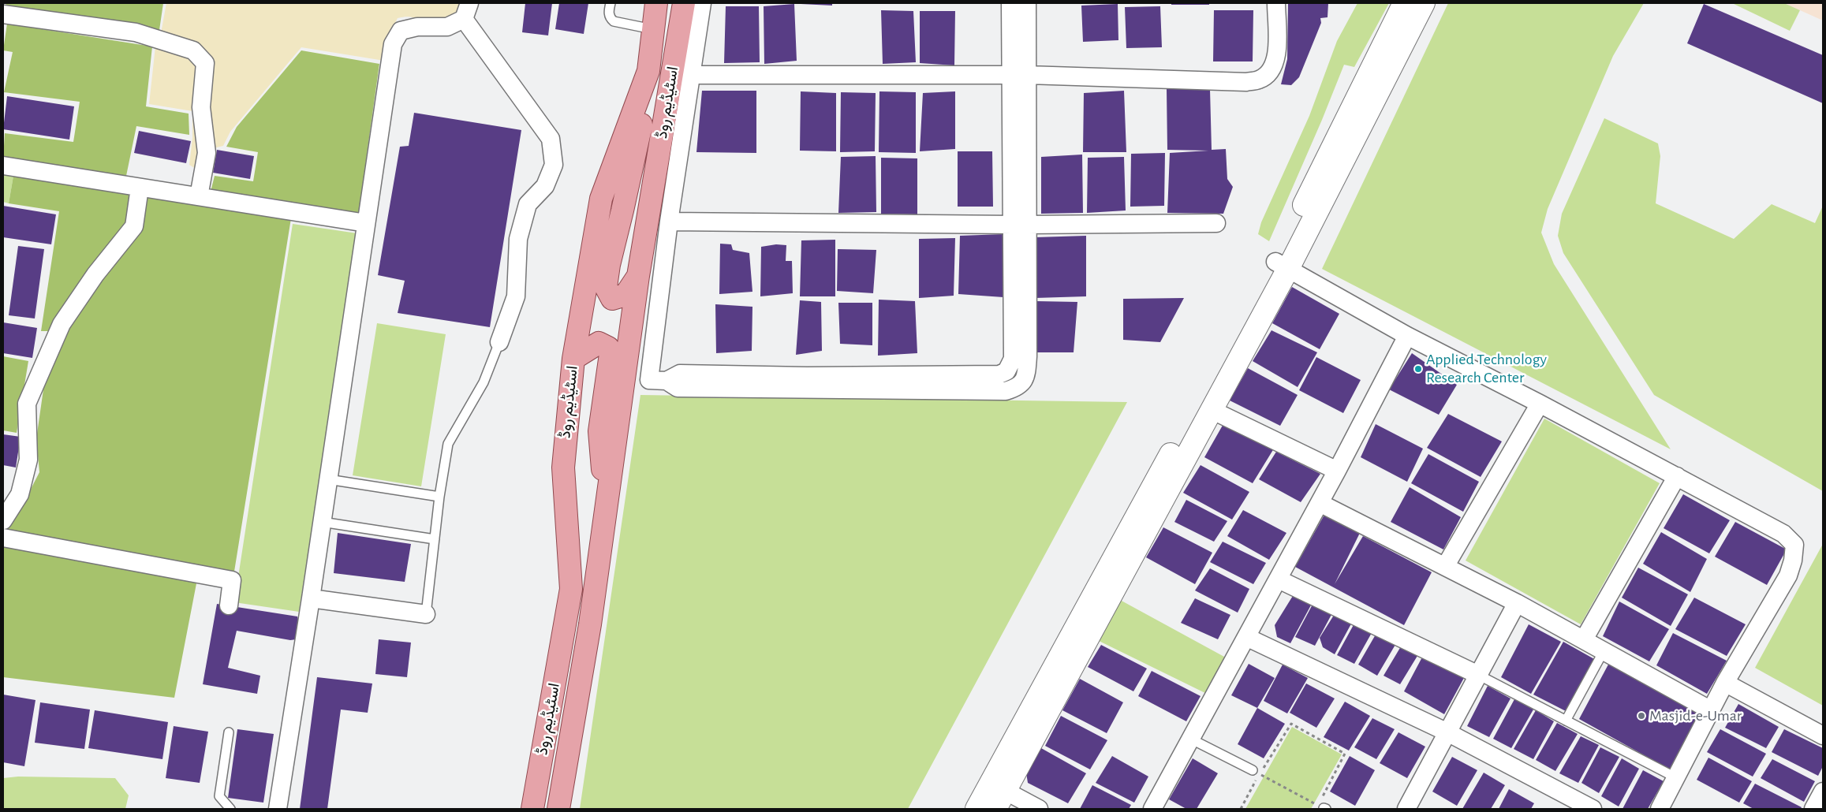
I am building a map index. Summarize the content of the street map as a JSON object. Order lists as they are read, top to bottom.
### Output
{
  "streets": {
    "main road": ["اسٹیڈیم روڈ"]
  },
  "places": ["Applied Technology Research Center", "Masjid-e-Umar"]
}
